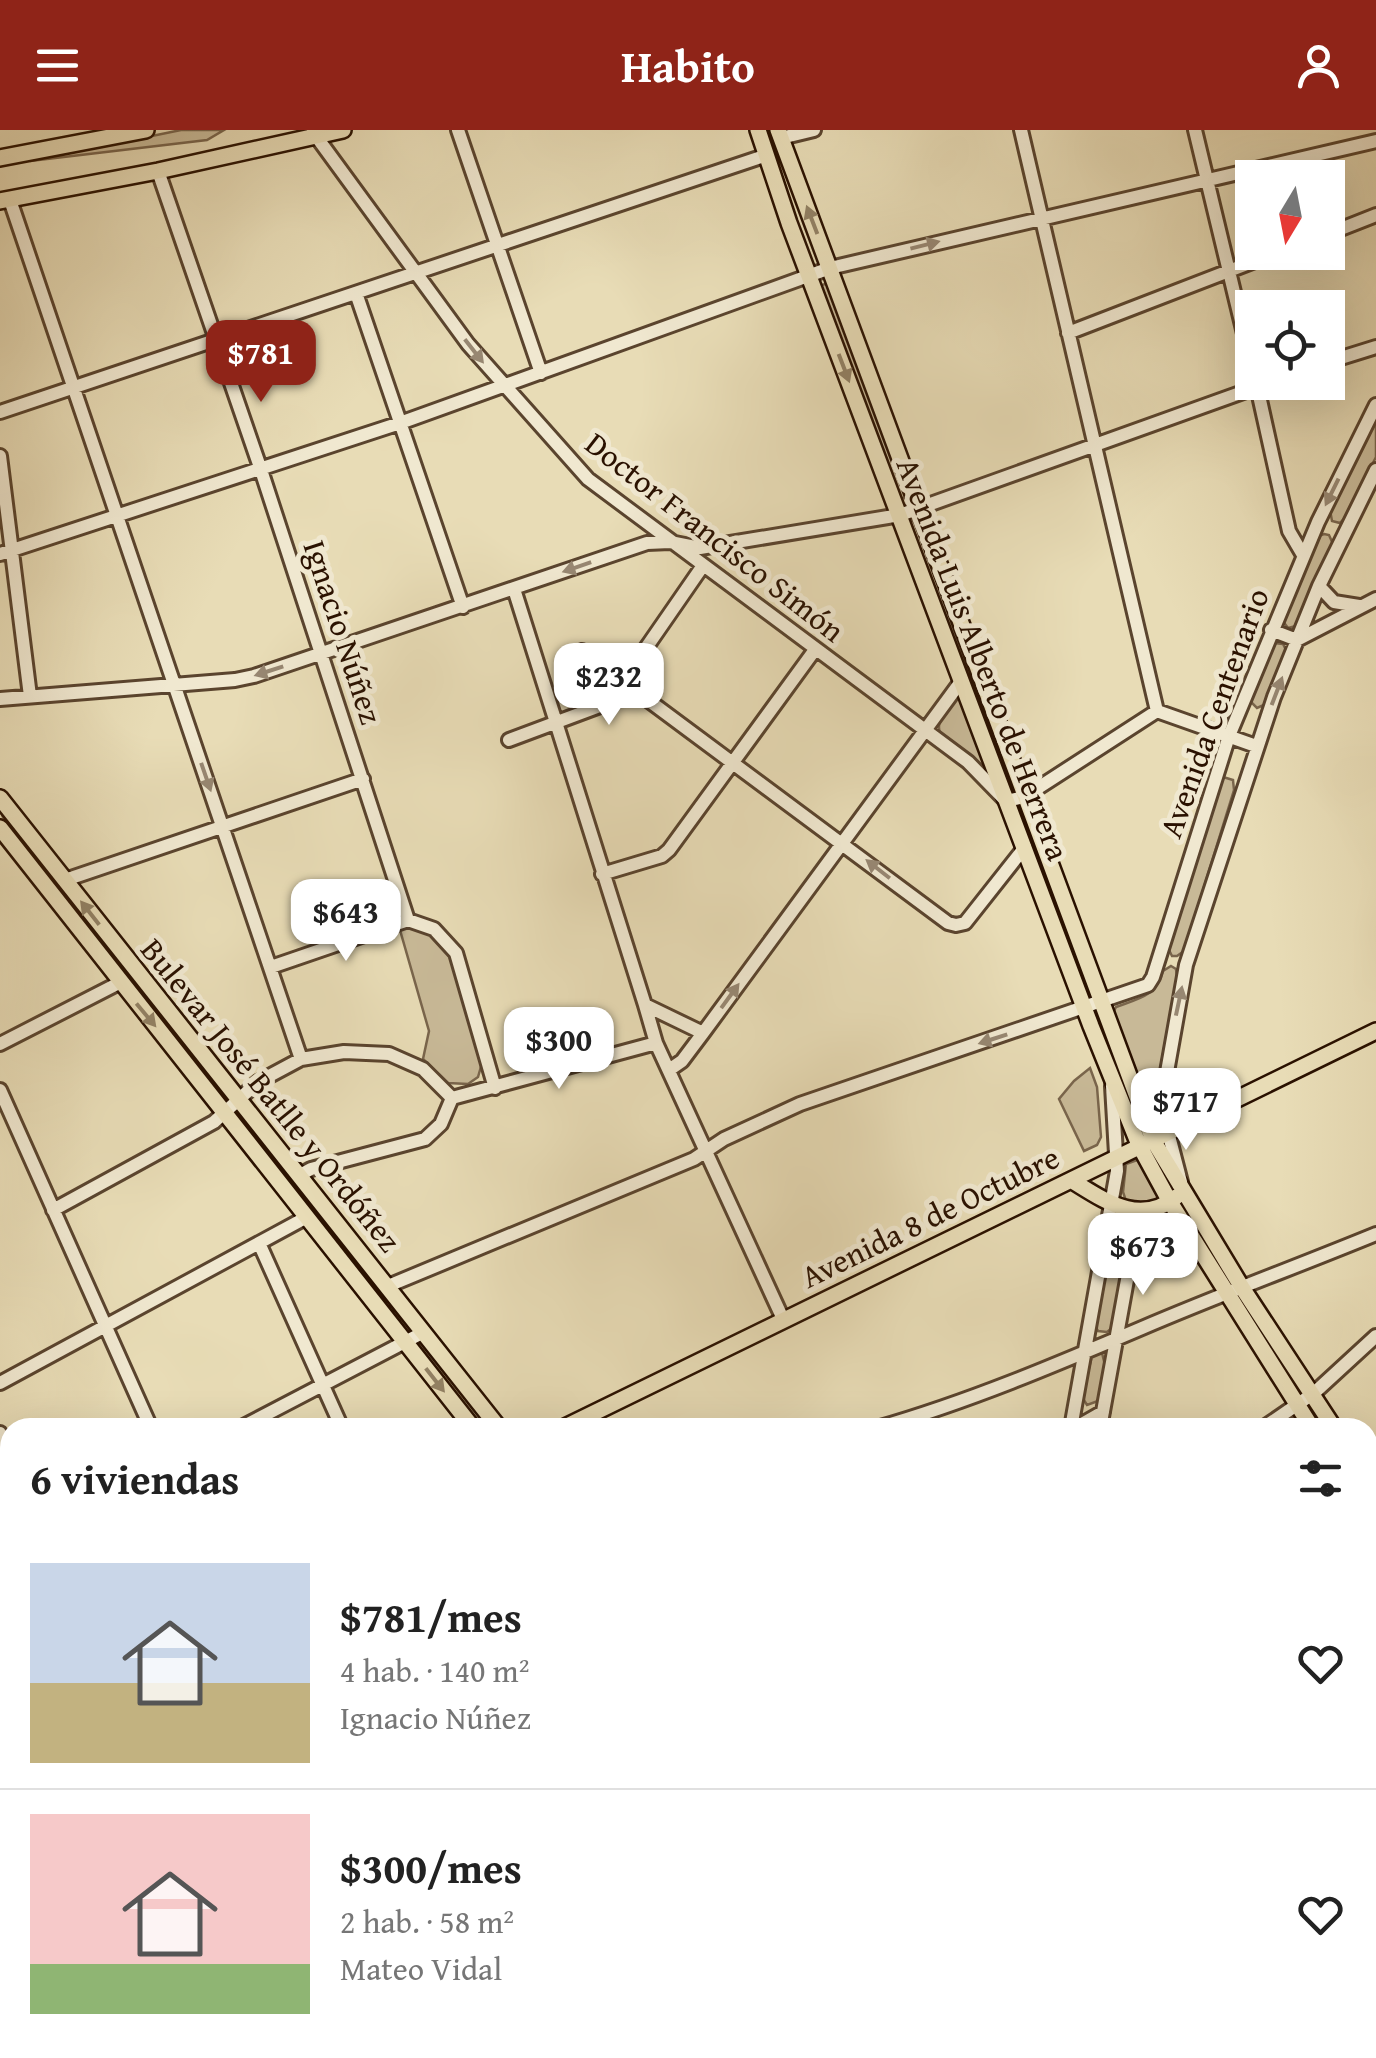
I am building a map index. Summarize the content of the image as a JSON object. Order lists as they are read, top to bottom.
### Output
{
  "streets": {
    "main road": ["Avenida Luis Alberto de Herrera", "Bulevar José Batlle y Ordóñez", "Avenida 8 de Octubre"],
    "street": ["Doctor Francisco Simón", "Ignacio Núñez", "Avenida Centenario"]
  },
  "crossings": [
    ["Doctor Francisco Simón", "Avenida Luis Alberto de Herrera"],
    ["Avenida Luis Alberto de Herrera", "Avenida Centenario"],
    ["Avenida Luis Alberto de Herrera", "Avenida 8 de Octubre"],
    ["Avenida Centenario", "Bulevar José Batlle y Ordóñez"],
    ["Avenida Centenario", "Avenida 8 de Octubre"]
  ],
  "north": "bottom",
  "page": {
    "header": "Habito",
    "price": [
      "$781",
      "$232",
      "$643",
      "$300",
      "$717",
      "$673"
    ],
    "heading": "6 viviendas",
    "list": [
      {
        "name": "$781/mes",
        "note": "4 hab. · 140 m² · Ignacio Núñez"
      },
      {
        "name": "$300/mes",
        "note": "2 hab. · 58 m² · Mateo Vidal"
      }
    ]
  }
}
